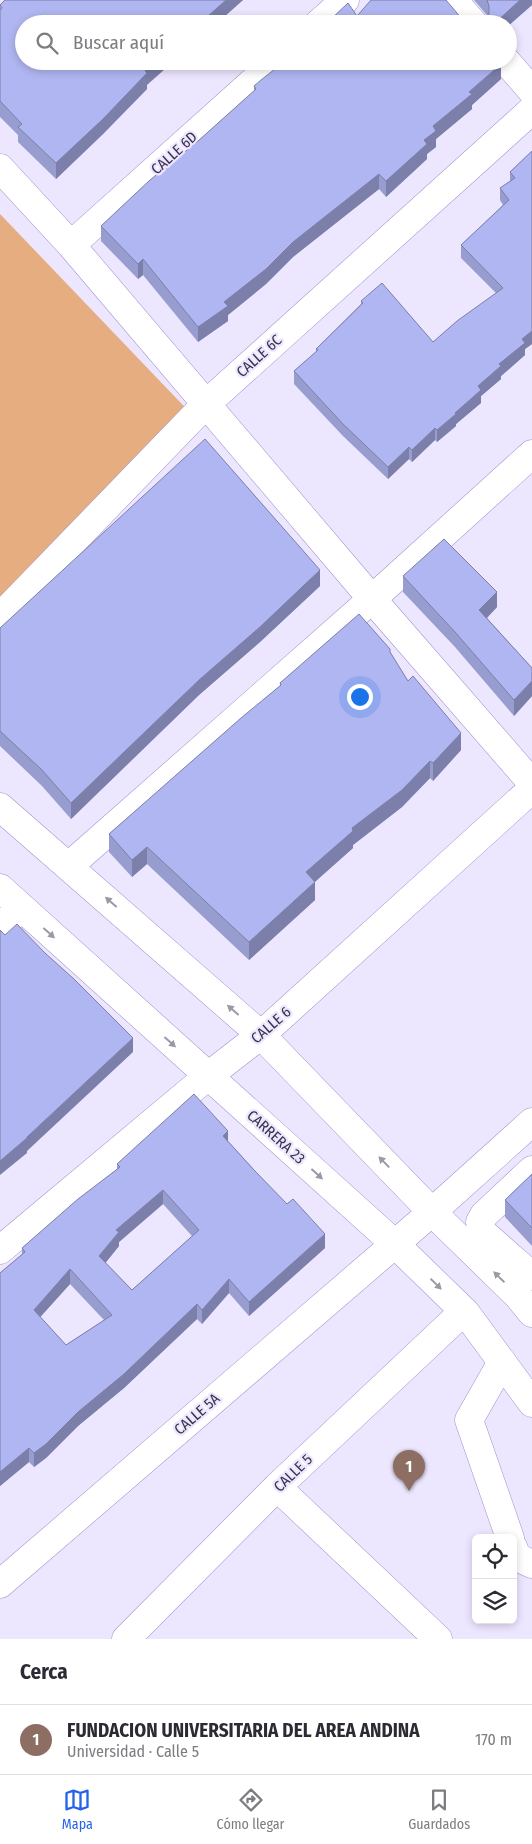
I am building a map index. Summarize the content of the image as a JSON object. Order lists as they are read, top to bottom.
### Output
{
  "streets": {
    "street": [
      "CALLE 6D",
      "CALLE 6C",
      "CALLE 6",
      "CARRERA 23",
      "CALLE 5A",
      "CALLE 5"
    ]
  },
  "crossings": [
    ["CALLE 6", "CARRERA 23"],
    ["CARRERA 23", "CALLE 5A"],
    ["CARRERA 23", "CALLE 5"]
  ],
  "page": {
    "search": "Buscar aquí",
    "pins": "1",
    "heading": "Cerca",
    "list": [
      {
        "mark": "1",
        "name": "FUNDACION UNIVERSITARIA DEL AREA ANDINA",
        "note": "Universidad · Calle 5",
        "value": "170 m"
      }
    ],
    "nav": ["Mapa", "Cómo llegar", "Guardados"]
  }
}
